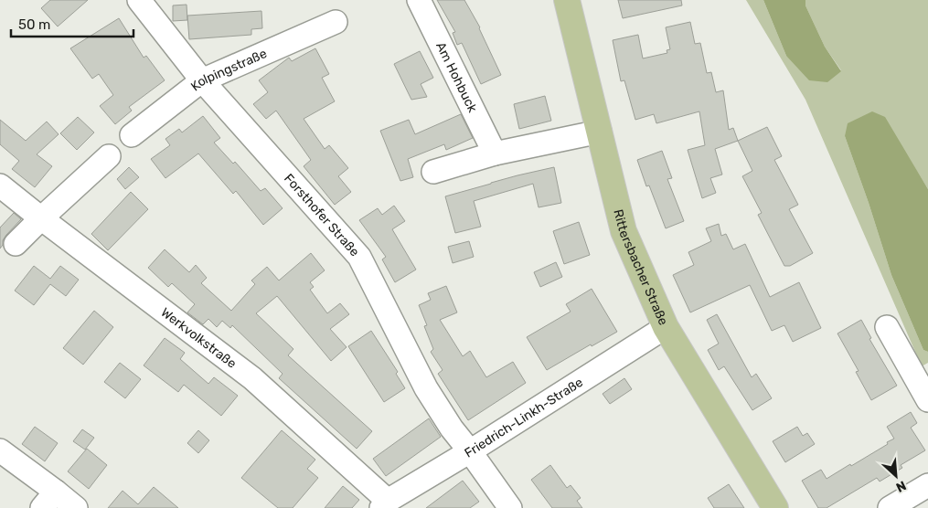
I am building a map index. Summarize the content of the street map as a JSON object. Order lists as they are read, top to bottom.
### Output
{
  "streets": {
    "main road": ["Rittersbacher Straße"],
    "street": [
      "Kolpingstraße",
      "Am Hohbuck",
      "Forsthofer Straße",
      "Werkvolkstraße",
      "Friedrich-Linkh-Straße"
    ]
  },
  "crossings": [
    ["Kolpingstraße", "Forsthofer Straße"],
    ["Forsthofer Straße", "Friedrich-Linkh-Straße"],
    ["Rittersbacher Straße", "Friedrich-Linkh-Straße"],
    ["Werkvolkstraße", "Friedrich-Linkh-Straße"]
  ],
  "scale_bar": "50 m",
  "north": "bottom right"
}
